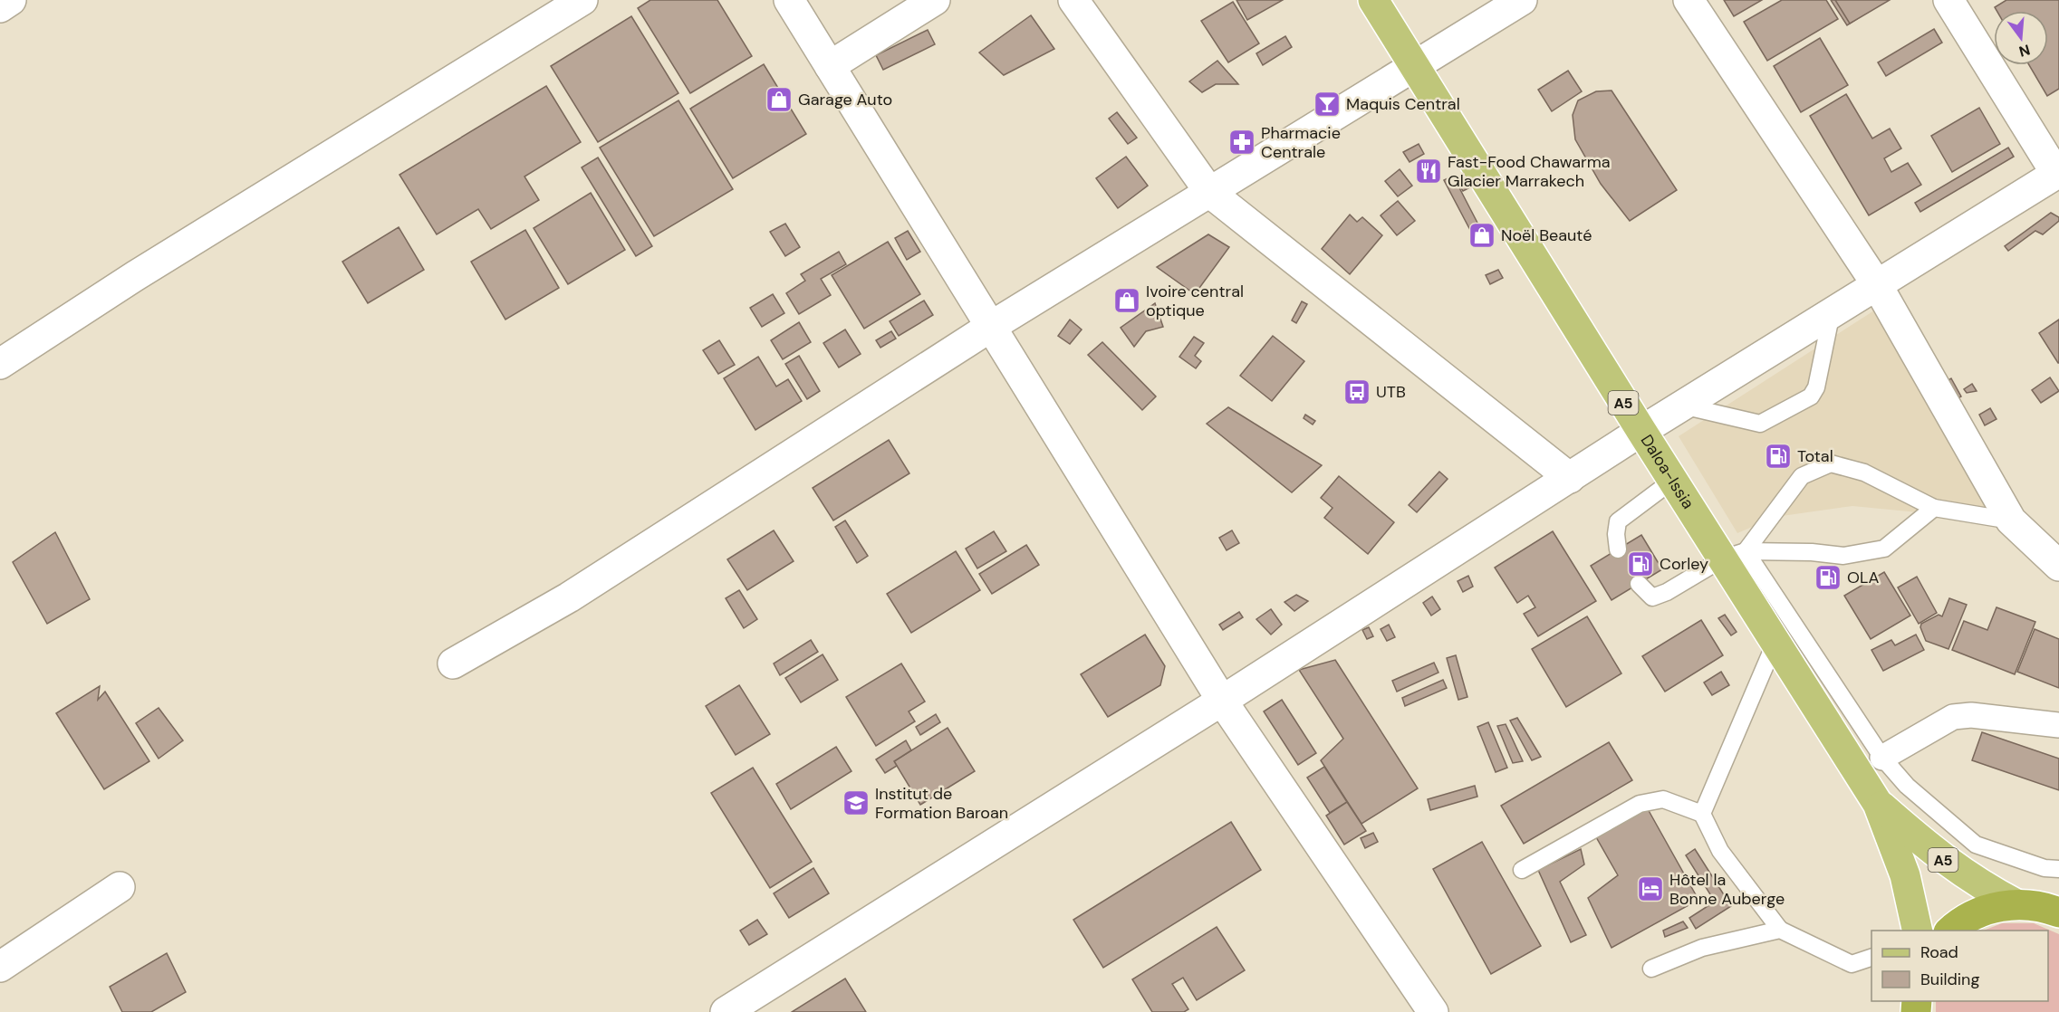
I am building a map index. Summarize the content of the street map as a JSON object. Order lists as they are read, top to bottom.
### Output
{
  "streets": {
    "main road": ["A5", "Daloa-Issia"]
  },
  "crossings": [
    ["A5", "Daloa-Issia"]
  ],
  "places": {
    "shop": ["Garage Auto", "Noël Beauté", "Ivoire central optique"],
    "bar": ["Maquis Central"],
    "pharmacy": ["Pharmacie Centrale"],
    "restaurant": ["Fast-Food Chawarma Glacier Marrakech"],
    "bus stop": ["UTB"],
    "fuel station": ["Total", "Corley", "OLA"],
    "school or university": ["Institut de Formation Baroan"],
    "hotel": ["Hôtel la Bonne Auberge"]
  },
  "legend": ["Road", "Building"],
  "north": "bottom"
}
